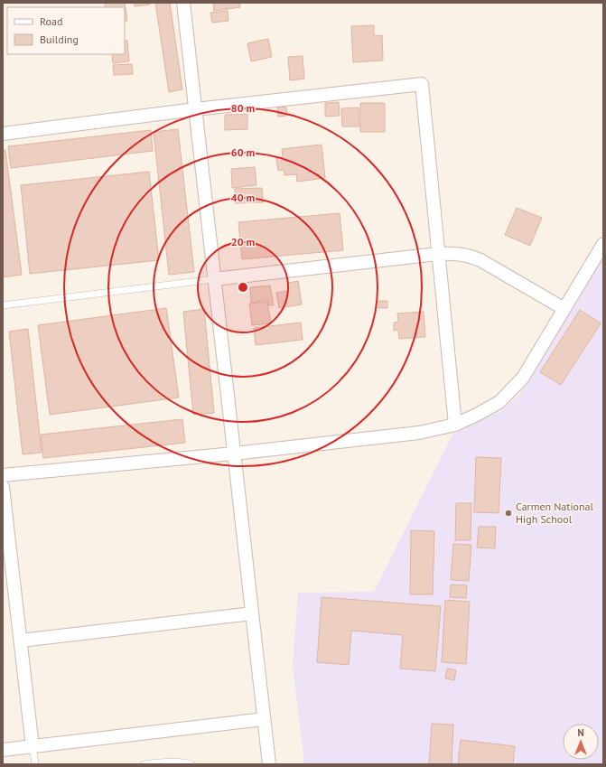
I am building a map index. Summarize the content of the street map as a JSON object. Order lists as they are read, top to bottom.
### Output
{
  "places": ["Carmen National High School"],
  "legend": ["Road", "Building"],
  "north": "top",
  "rings": [
    "80 m",
    "60 m",
    "40 m",
    "20 m"
  ]
}
